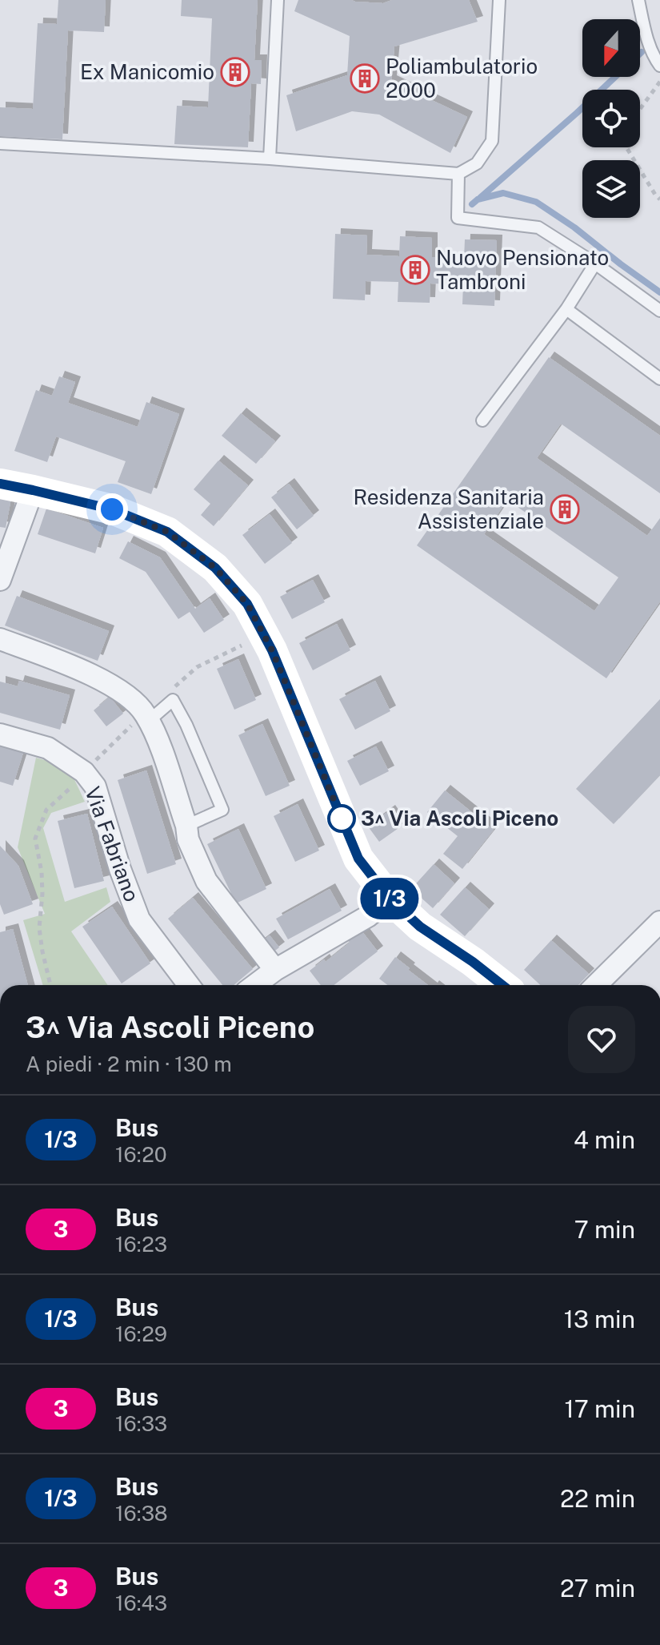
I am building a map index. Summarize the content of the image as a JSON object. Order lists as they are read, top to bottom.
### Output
{
  "streets": {
    "street": ["Via Fabriano"]
  },
  "places": {
    "building": [
      "Ex Manicomio",
      "Poliambulatorio 2000",
      "Nuovo Pensionato Tambroni",
      "Residenza Sanitaria Assistenziale"
    ],
    "other": ["3^ Via Ascoli Piceno"]
  },
  "lines": ["bus line 1/3"],
  "north": "bottom",
  "page": {
    "on_map": "1/3",
    "heading": ["3^ Via Ascoli Piceno", "A piedi · 2 min · 130 m"],
    "list": [
      {
        "mark": "1/3",
        "name": "Bus",
        "note": "16:20",
        "value": "4 min"
      },
      {
        "mark": "3",
        "name": "Bus",
        "note": "16:23",
        "value": "7 min"
      },
      {
        "mark": "1/3",
        "name": "Bus",
        "note": "16:29",
        "value": "13 min"
      },
      {
        "mark": "3",
        "name": "Bus",
        "note": "16:33",
        "value": "17 min"
      },
      {
        "mark": "1/3",
        "name": "Bus",
        "note": "16:38",
        "value": "22 min"
      },
      {
        "mark": "3",
        "name": "Bus",
        "note": "16:43",
        "value": "27 min"
      }
    ]
  }
}
